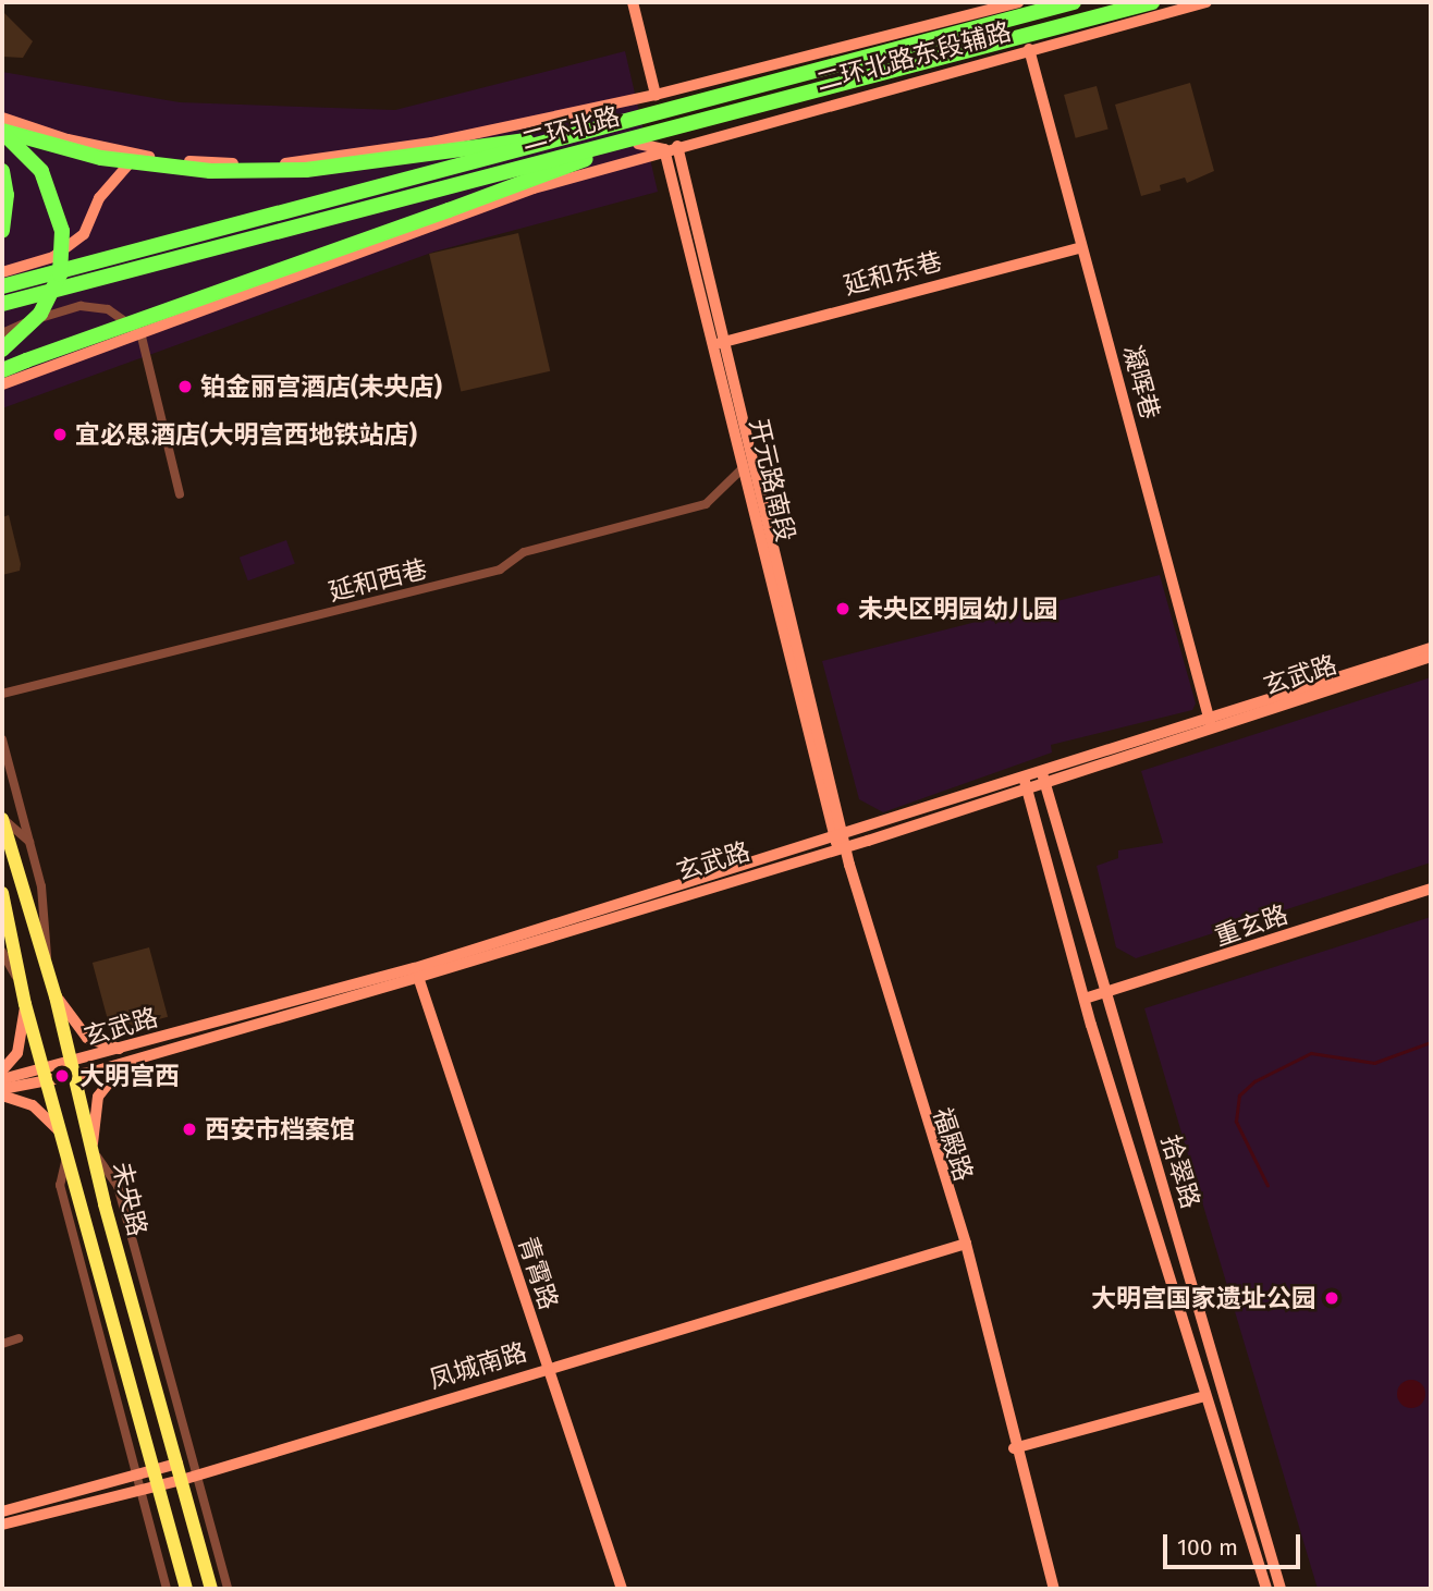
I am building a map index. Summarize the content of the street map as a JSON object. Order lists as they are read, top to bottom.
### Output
{
  "streets": {
    "highway": ["二环北路"],
    "main road": ["未央路"],
    "street": [
      "二环北路东段辅路",
      "延和东巷",
      "凝晖巷",
      "开元路南段",
      "延和西巷",
      "玄武路",
      "重玄路",
      "福殿路",
      "拾翠路",
      "青霄路",
      "凤城南路"
    ]
  },
  "crossings": [
    ["二环北路东段辅路", "凝晖巷"],
    ["二环北路东段辅路", "开元路南段"],
    ["延和东巷", "凝晖巷"],
    ["延和东巷", "开元路南段"],
    ["凝晖巷", "玄武路"],
    ["开元路南段", "延和西巷"],
    ["开元路南段", "玄武路"],
    ["开元路南段", "福殿路"],
    ["玄武路", "福殿路"],
    ["玄武路", "拾翠路"],
    ["玄武路", "未央路"],
    ["玄武路", "青霄路"],
    ["重玄路", "拾翠路"],
    ["福殿路", "凤城南路"],
    ["未央路", "凤城南路"],
    ["青霄路", "凤城南路"]
  ],
  "places": [
    "铂金丽宫酒店(未央店)",
    "宜必思酒店(大明宫西地铁站店)",
    "未央区明园幼儿园",
    "大明宫西",
    "西安市档案馆",
    "大明宫国家遗址公园"
  ],
  "scale_bar": "100 m"
}
